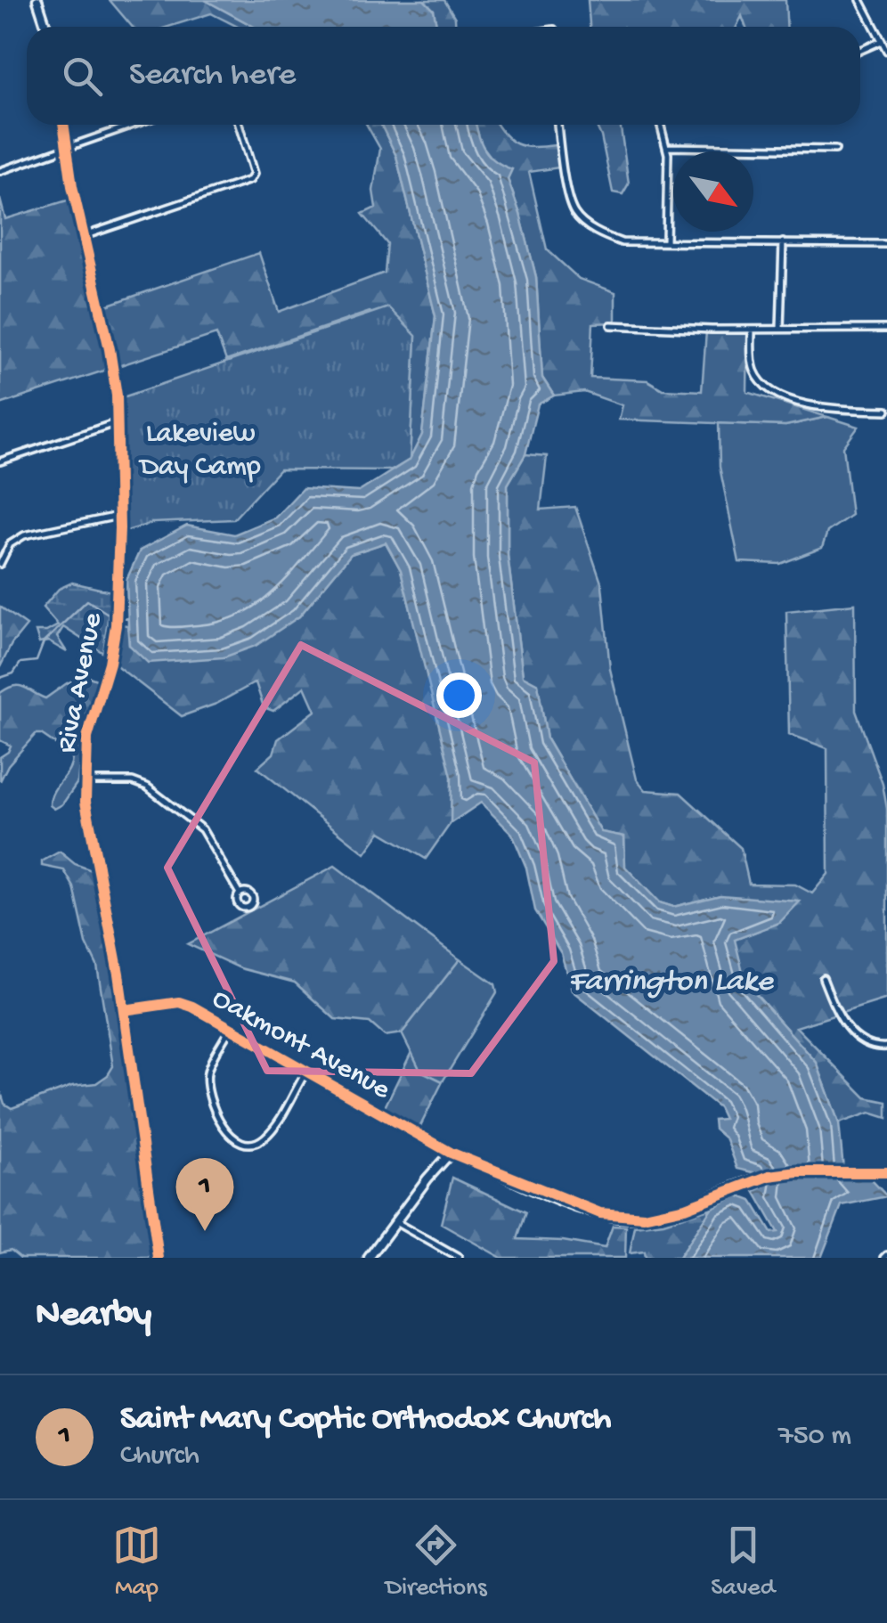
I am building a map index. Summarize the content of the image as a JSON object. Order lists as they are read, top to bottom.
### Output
{
  "streets": {
    "street": ["Riva Avenue", "Oakmont Avenue"]
  },
  "crossings": [
    ["Riva Avenue", "Oakmont Avenue"]
  ],
  "water": ["Farrington Lake"],
  "parks": ["Lakeview Day Camp"],
  "north": "bottom right",
  "page": {
    "search": "Search here",
    "pins": "1",
    "heading": "Nearby",
    "list": [
      {
        "mark": "1",
        "name": "Saint Mary Coptic Orthodox Church",
        "note": "Church",
        "value": "750 m"
      }
    ],
    "nav": ["Map", "Directions", "Saved"]
  }
}
